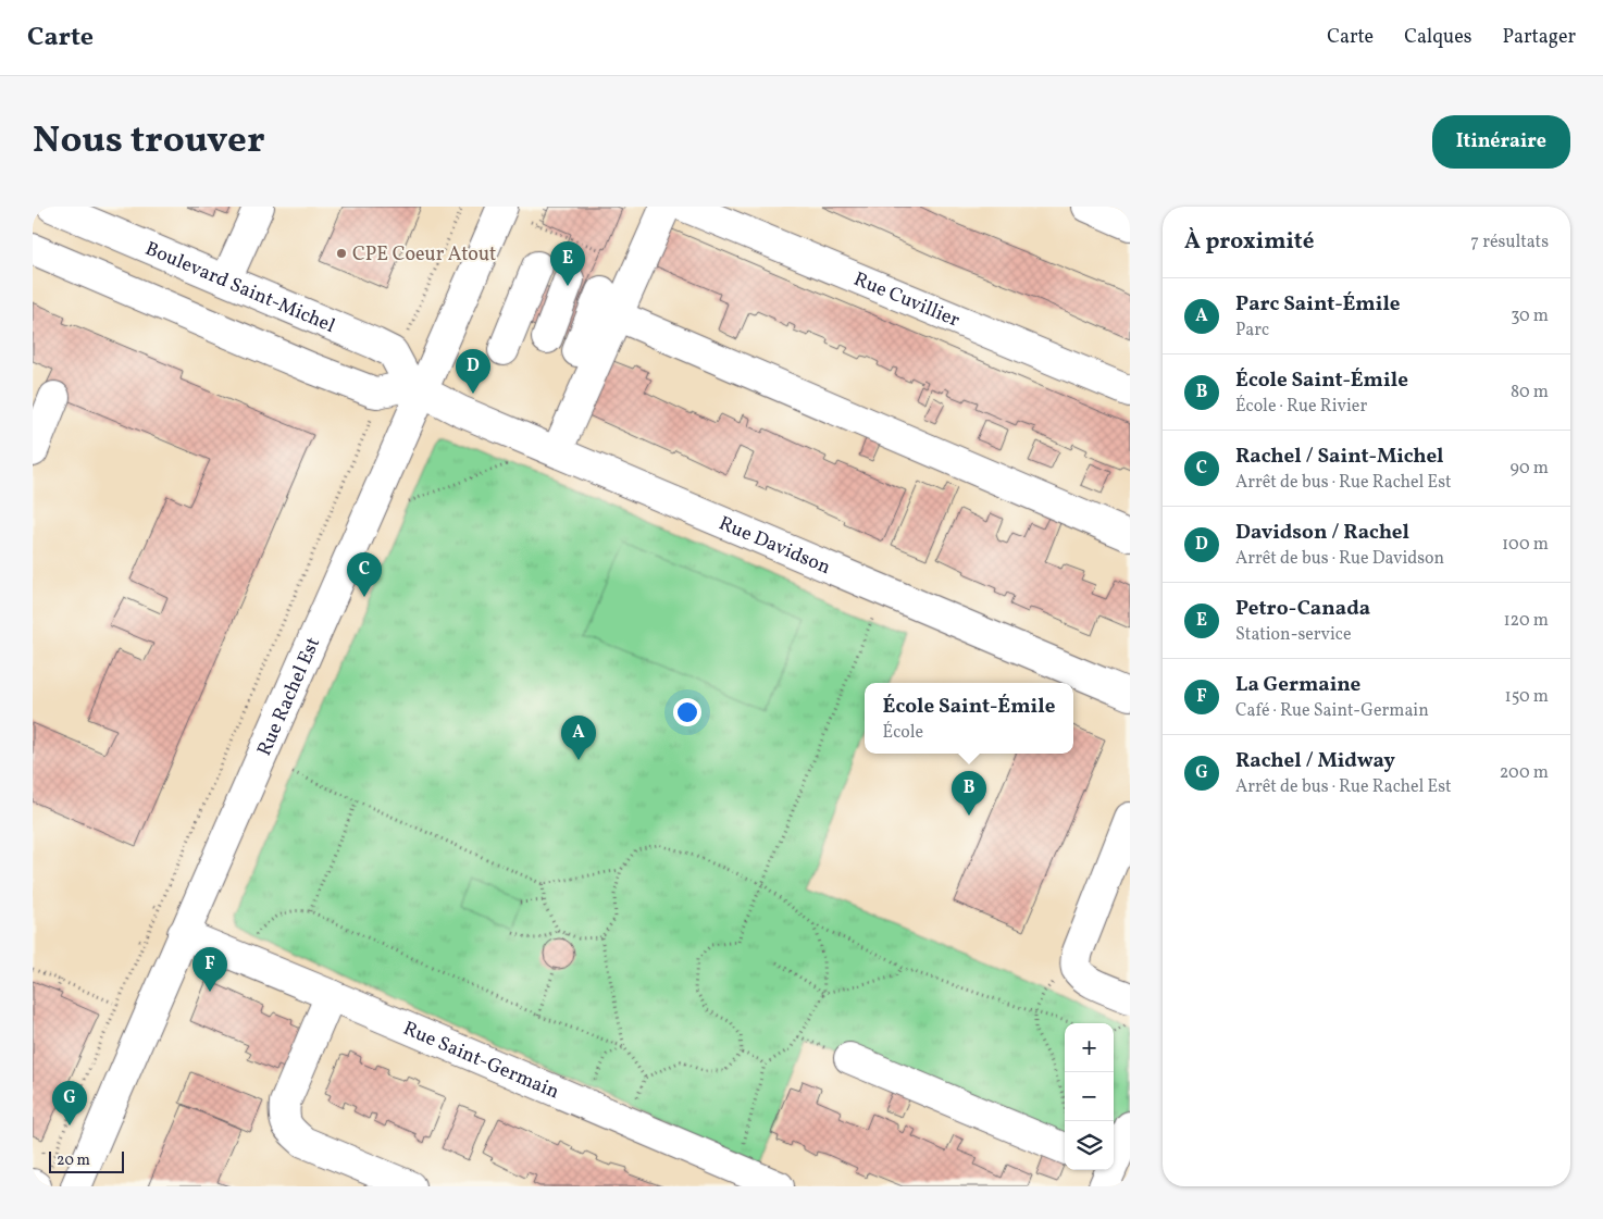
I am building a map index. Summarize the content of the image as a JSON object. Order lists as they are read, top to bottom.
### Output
{
  "streets": {
    "main road": [
      "Boulevard Saint-Michel",
      "Rue Cuvillier",
      "Rue Davidson",
      "Rue Rachel Est",
      "Rue Saint-Germain"
    ]
  },
  "crossings": [
    ["Boulevard Saint-Michel", "Rue Davidson"],
    ["Boulevard Saint-Michel", "Rue Rachel Est"],
    ["Rue Davidson", "Rue Rachel Est"],
    ["Rue Rachel Est", "Rue Saint-Germain"]
  ],
  "places": ["CPE Coeur Atout"],
  "scale_bar": "20 m",
  "page": {
    "header": "Carte",
    "nav": ["Carte", "Calques", "Partager"],
    "title": "Nous trouver",
    "buttons": "Itinéraire",
    "heading": ["À proximité", "7 résultats"],
    "pins": [
      "E",
      "D",
      "C",
      "A",
      "B",
      "F",
      "G"
    ],
    "list": [
      {
        "mark": "A",
        "name": "Parc Saint-Émile",
        "note": "Parc",
        "value": "30 m"
      },
      {
        "mark": "B",
        "name": "École Saint-Émile",
        "note": "École · Rue Rivier",
        "value": "80 m"
      },
      {
        "mark": "C",
        "name": "Rachel / Saint-Michel",
        "note": "Arrêt de bus · Rue Rachel Est",
        "value": "90 m"
      },
      {
        "mark": "D",
        "name": "Davidson / Rachel",
        "note": "Arrêt de bus · Rue Davidson",
        "value": "100 m"
      },
      {
        "mark": "E",
        "name": "Petro-Canada",
        "note": "Station-service",
        "value": "120 m"
      },
      {
        "mark": "F",
        "name": "La Germaine",
        "note": "Café · Rue Saint-Germain",
        "value": "150 m"
      },
      {
        "mark": "G",
        "name": "Rachel / Midway",
        "note": "Arrêt de bus · Rue Rachel Est",
        "value": "200 m"
      }
    ],
    "popup": ["École Saint-Émile", "École"],
    "map_buttons": ["+", "−"],
    "scale": "20 m"
  }
}
